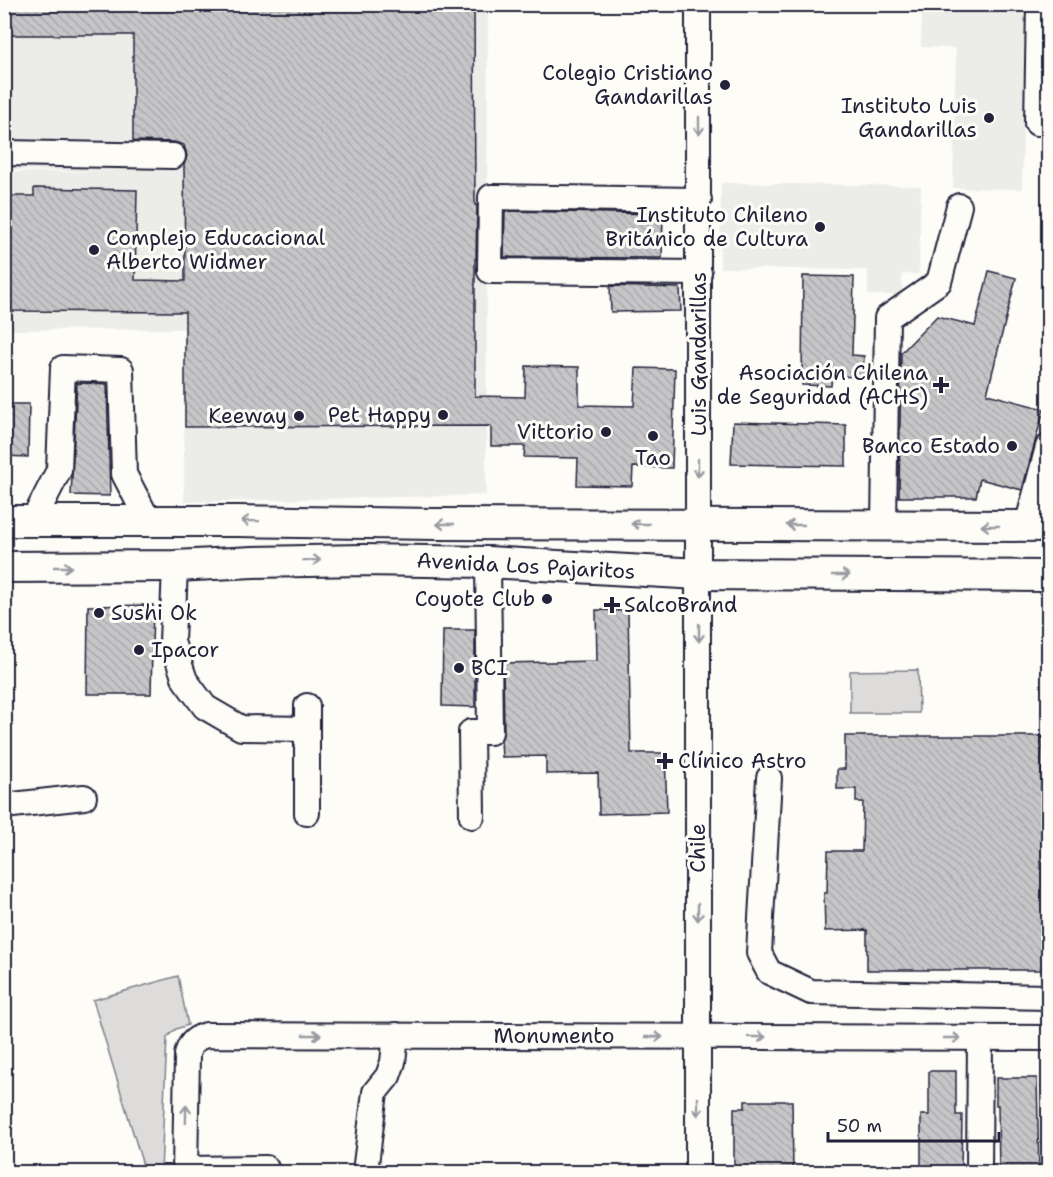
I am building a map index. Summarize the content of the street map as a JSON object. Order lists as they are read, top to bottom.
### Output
{
  "streets": {
    "main road": ["Avenida Los Pajaritos"],
    "street": ["Luis Gandarillas", "Chile", "Monumento"]
  },
  "crossings": [
    ["Luis Gandarillas", "Avenida Los Pajaritos"],
    ["Luis Gandarillas", "Chile"],
    ["Avenida Los Pajaritos", "Chile"],
    ["Chile", "Monumento"]
  ],
  "one_way": ["Chile", "Monumento"],
  "places": {
    "other": [
      "Colegio Cristiano Gandarillas",
      "Instituto Luis Gandarillas",
      "Instituto Chileno Británico de Cultura",
      "Complejo Educacional Alberto Widmer",
      "Pet Happy",
      "Keeway",
      "Vittorio",
      "Tao",
      "Banco Estado",
      "Coyote Club",
      "Sushi Ok",
      "Ipacor",
      "BCI"
    ],
    "health": ["Asociación Chilena de Seguridad (ACHS)", "SalcoBrand", "Clínico Astro"]
  },
  "scale_bar": "50 m"
}
